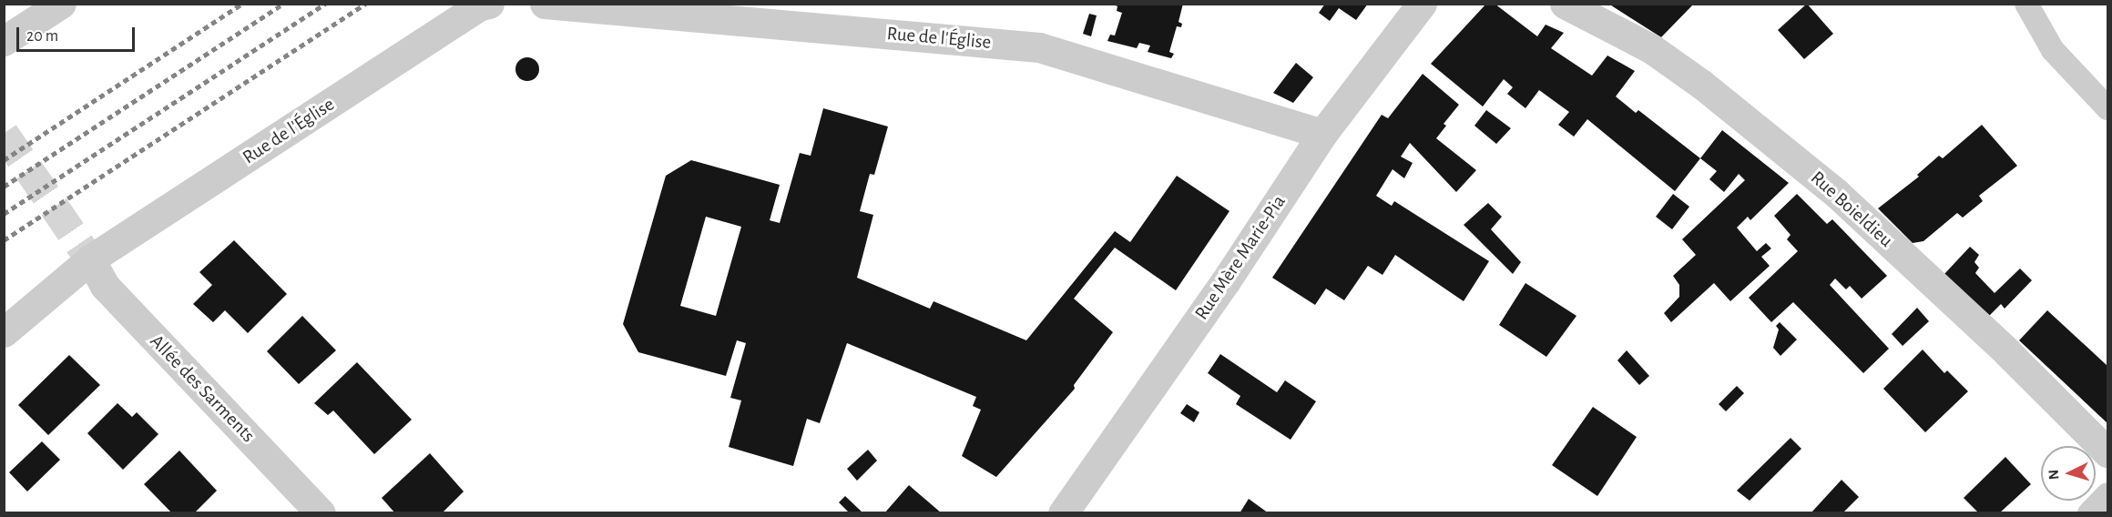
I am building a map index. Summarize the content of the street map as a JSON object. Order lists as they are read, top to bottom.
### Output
{
  "streets": {
    "street": [
      "Rue de l'Église",
      "Rue Boieldieu",
      "Rue Mère Marie-Pia",
      "Allée des Sarments"
    ]
  },
  "crossings": [
    ["Rue de l'Église", "Rue Mère Marie-Pia"],
    ["Rue de l'Église", "Allée des Sarments"]
  ],
  "scale_bar": "20 m",
  "north": "left"
}
